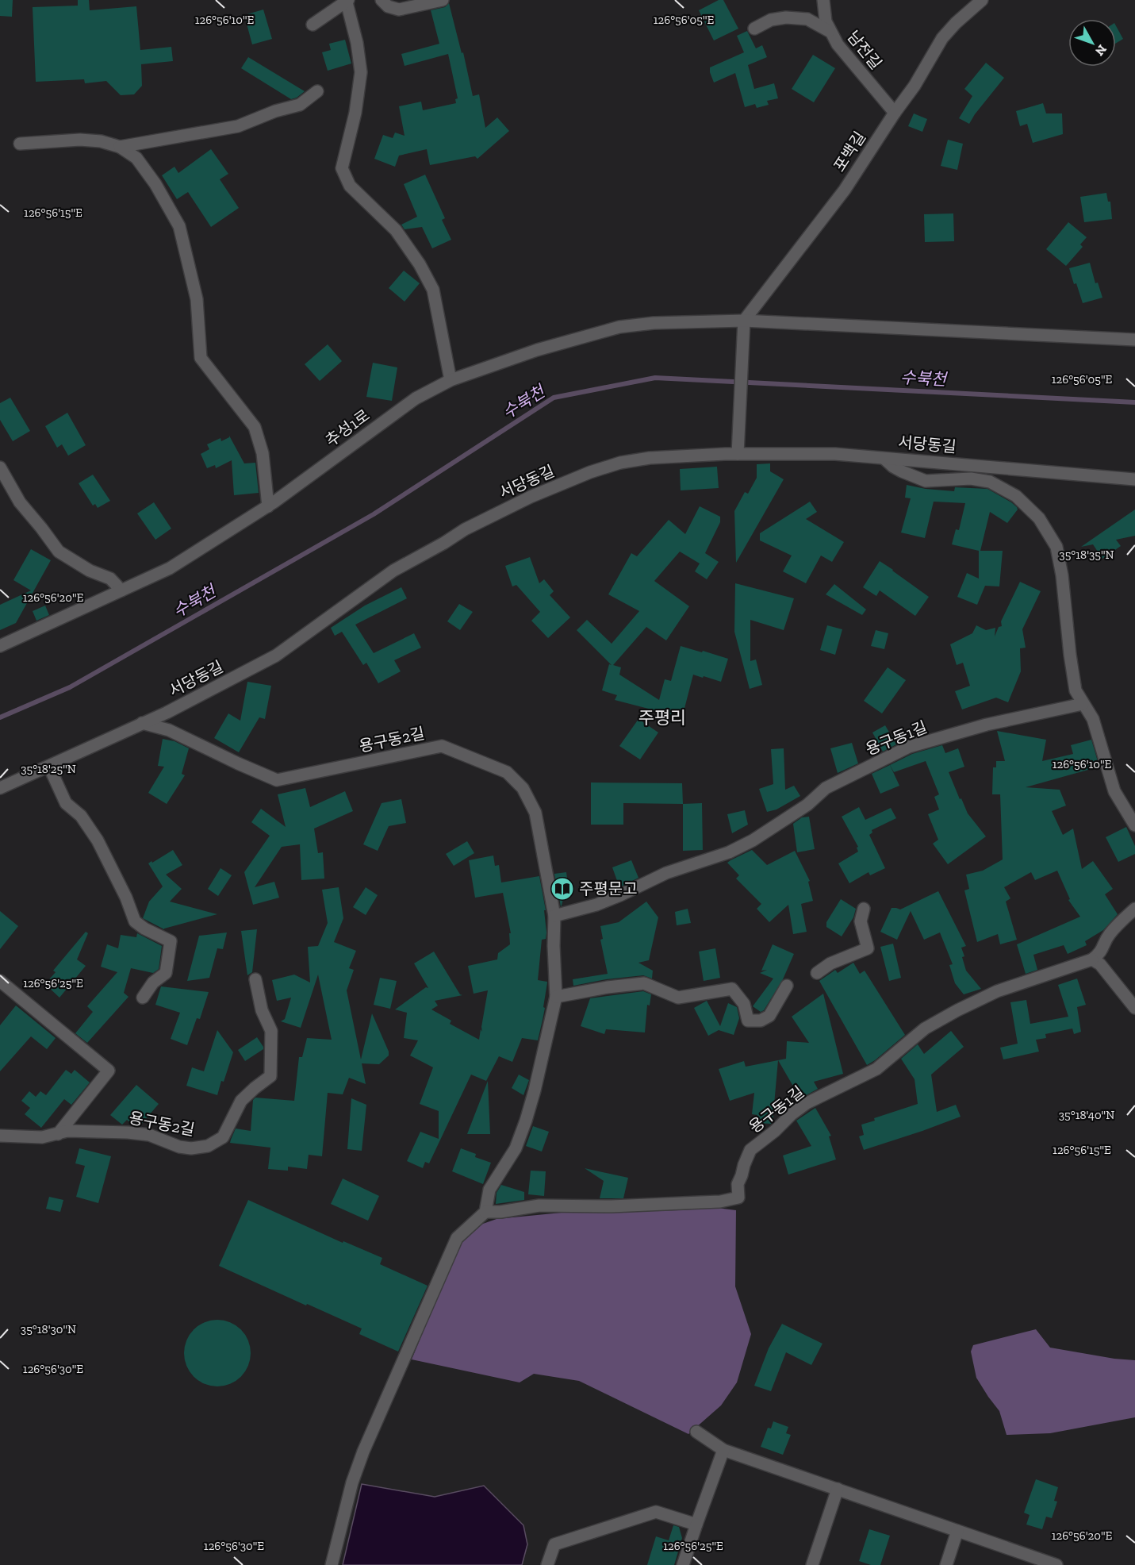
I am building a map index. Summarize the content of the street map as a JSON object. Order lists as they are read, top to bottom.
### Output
{
  "streets": {
    "street": [
      "남전길",
      "포백길",
      "추성1로",
      "서당동길",
      "용구동1길",
      "용구동2길"
    ]
  },
  "crossings": [
    ["남전길", "포백길"],
    ["포백길", "추성1로"],
    ["서당동길", "용구동2길"],
    ["용구동1길", "용구동2길"]
  ],
  "districts": ["주평리"],
  "water": ["수북천"],
  "places": {
    "library": ["주평문고"]
  },
  "north": "bottom right",
  "coordinates": [
    "126°56'05\"E",
    "126°56'10\"E",
    "126°56'15\"E",
    "35°18'35\"N",
    "126°56'20\"E",
    "35°18'25\"N",
    "126°56'25\"E",
    "35°18'40\"N",
    "35°18'30\"N",
    "126°56'30\"E"
  ]
}
